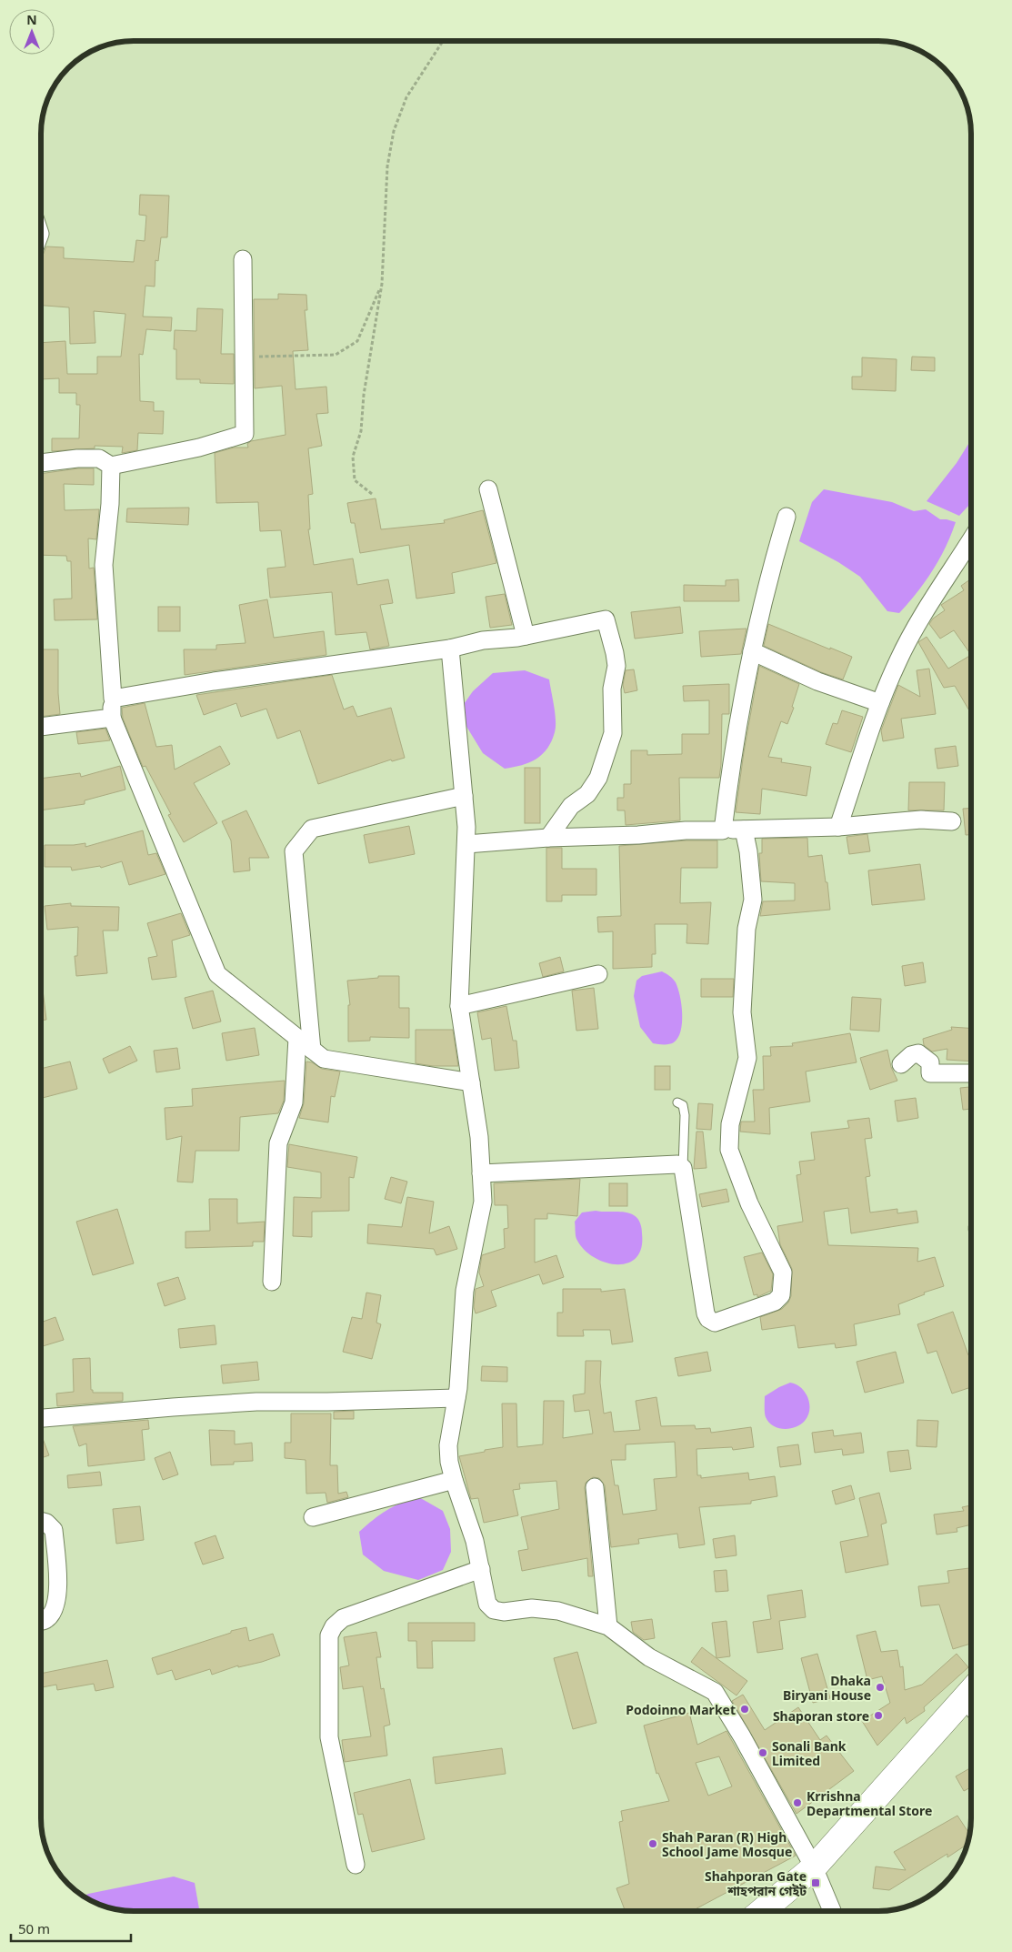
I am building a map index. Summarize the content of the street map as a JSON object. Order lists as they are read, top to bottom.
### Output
{
  "places": {
    "other": [
      "Dhaka Biryani House",
      "Podoinno Market",
      "Shaporan store",
      "Sonali Bank Limited",
      "Krrishna Departmental Store",
      "Shah Paran (R) High School Jame Mosque"
    ],
    "transit": ["Shahporan Gate শাহপরান গেইট"]
  },
  "scale_bar": "50 m",
  "north": "top"
}
